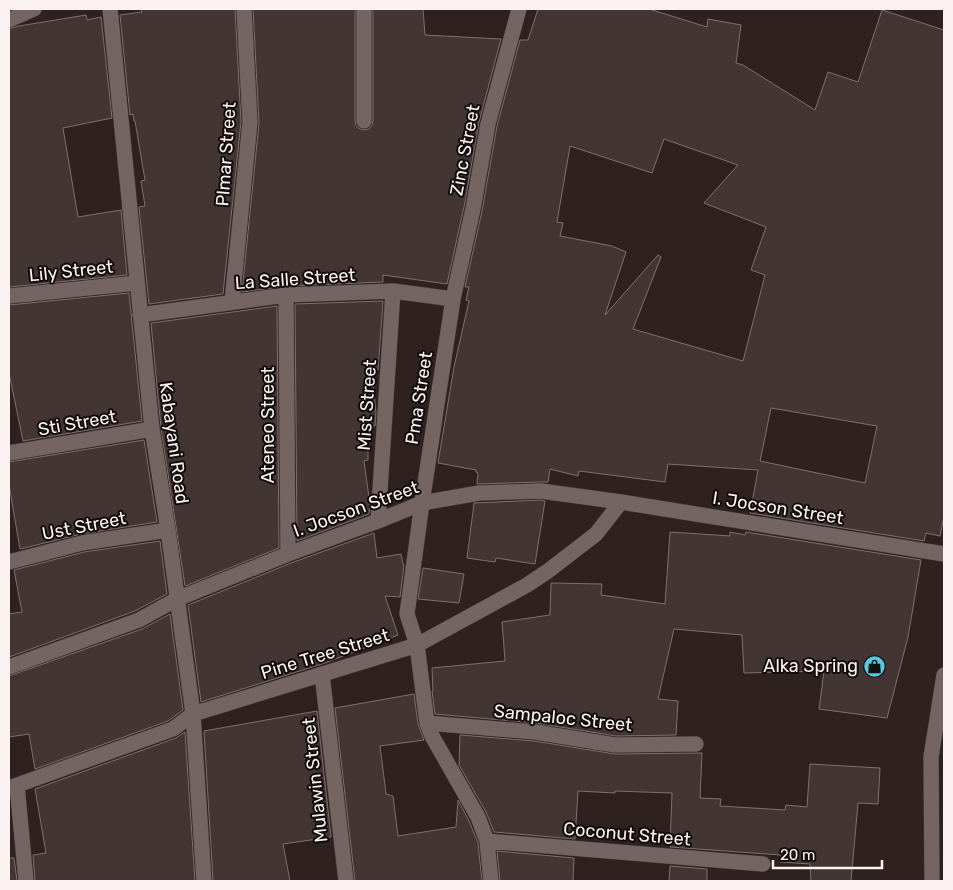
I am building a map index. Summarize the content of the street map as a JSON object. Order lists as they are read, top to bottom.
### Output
{
  "streets": {
    "street": [
      "Zinc Street",
      "Plmar Street",
      "Lily Street",
      "La Salle Street",
      "Pma Street",
      "Mist Street",
      "Sti Street",
      "Ateneo Street",
      "Kabayani Road",
      "I. Jocson Street",
      "Ust Street",
      "Pine Tree Street",
      "Sampaloc Street",
      "Mulawin Street",
      "Coconut Street"
    ]
  },
  "crossings": [
    ["Zinc Street", "La Salle Street"],
    ["Zinc Street", "Pma Street"],
    ["Plmar Street", "La Salle Street"],
    ["Lily Street", "Kabayani Road"],
    ["La Salle Street", "Pma Street"],
    ["La Salle Street", "Mist Street"],
    ["La Salle Street", "Ateneo Street"],
    ["La Salle Street", "Kabayani Road"],
    ["Pma Street", "I. Jocson Street"],
    ["Pma Street", "Pine Tree Street"],
    ["Pma Street", "Sampaloc Street"],
    ["Pma Street", "Coconut Street"],
    ["Mist Street", "I. Jocson Street"],
    ["Sti Street", "Kabayani Road"],
    ["Ateneo Street", "I. Jocson Street"],
    ["Kabayani Road", "I. Jocson Street"],
    ["Kabayani Road", "Ust Street"],
    ["Kabayani Road", "Pine Tree Street"],
    ["I. Jocson Street", "Pine Tree Street"],
    ["Pine Tree Street", "Mulawin Street"]
  ],
  "places": {
    "shop": ["Alka Spring"]
  },
  "scale_bar": "20 m"
}
